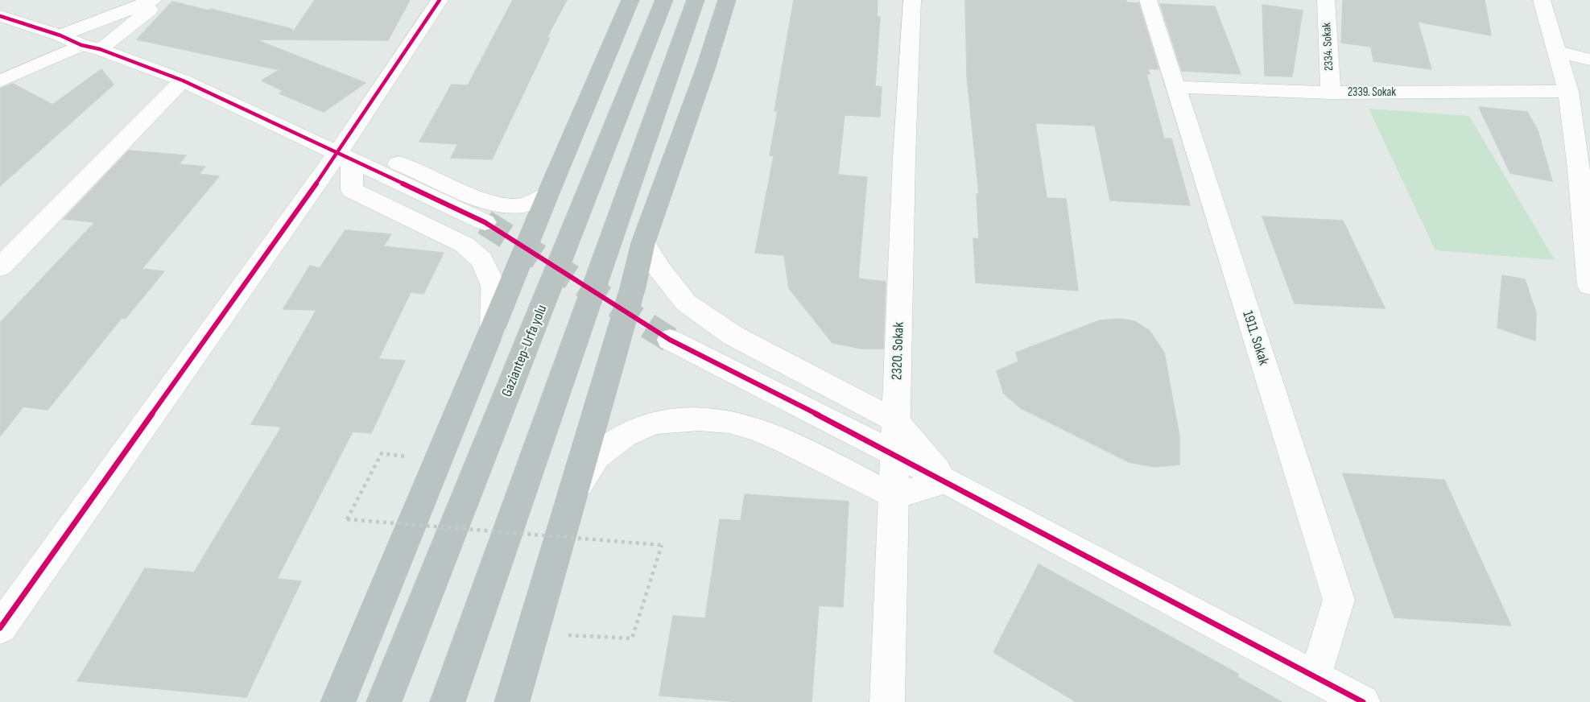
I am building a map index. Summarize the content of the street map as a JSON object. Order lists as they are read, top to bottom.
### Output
{
  "streets": {
    "highway": ["Gaziantep-Urfa yolu"],
    "street": [
      "2334. Sokak",
      "2339. Sokak",
      "1911. Sokak",
      "2320. Sokak"
    ]
  },
  "crossings": [
    ["2334. Sokak", "2339. Sokak"],
    ["2339. Sokak", "1911. Sokak"]
  ]
}
